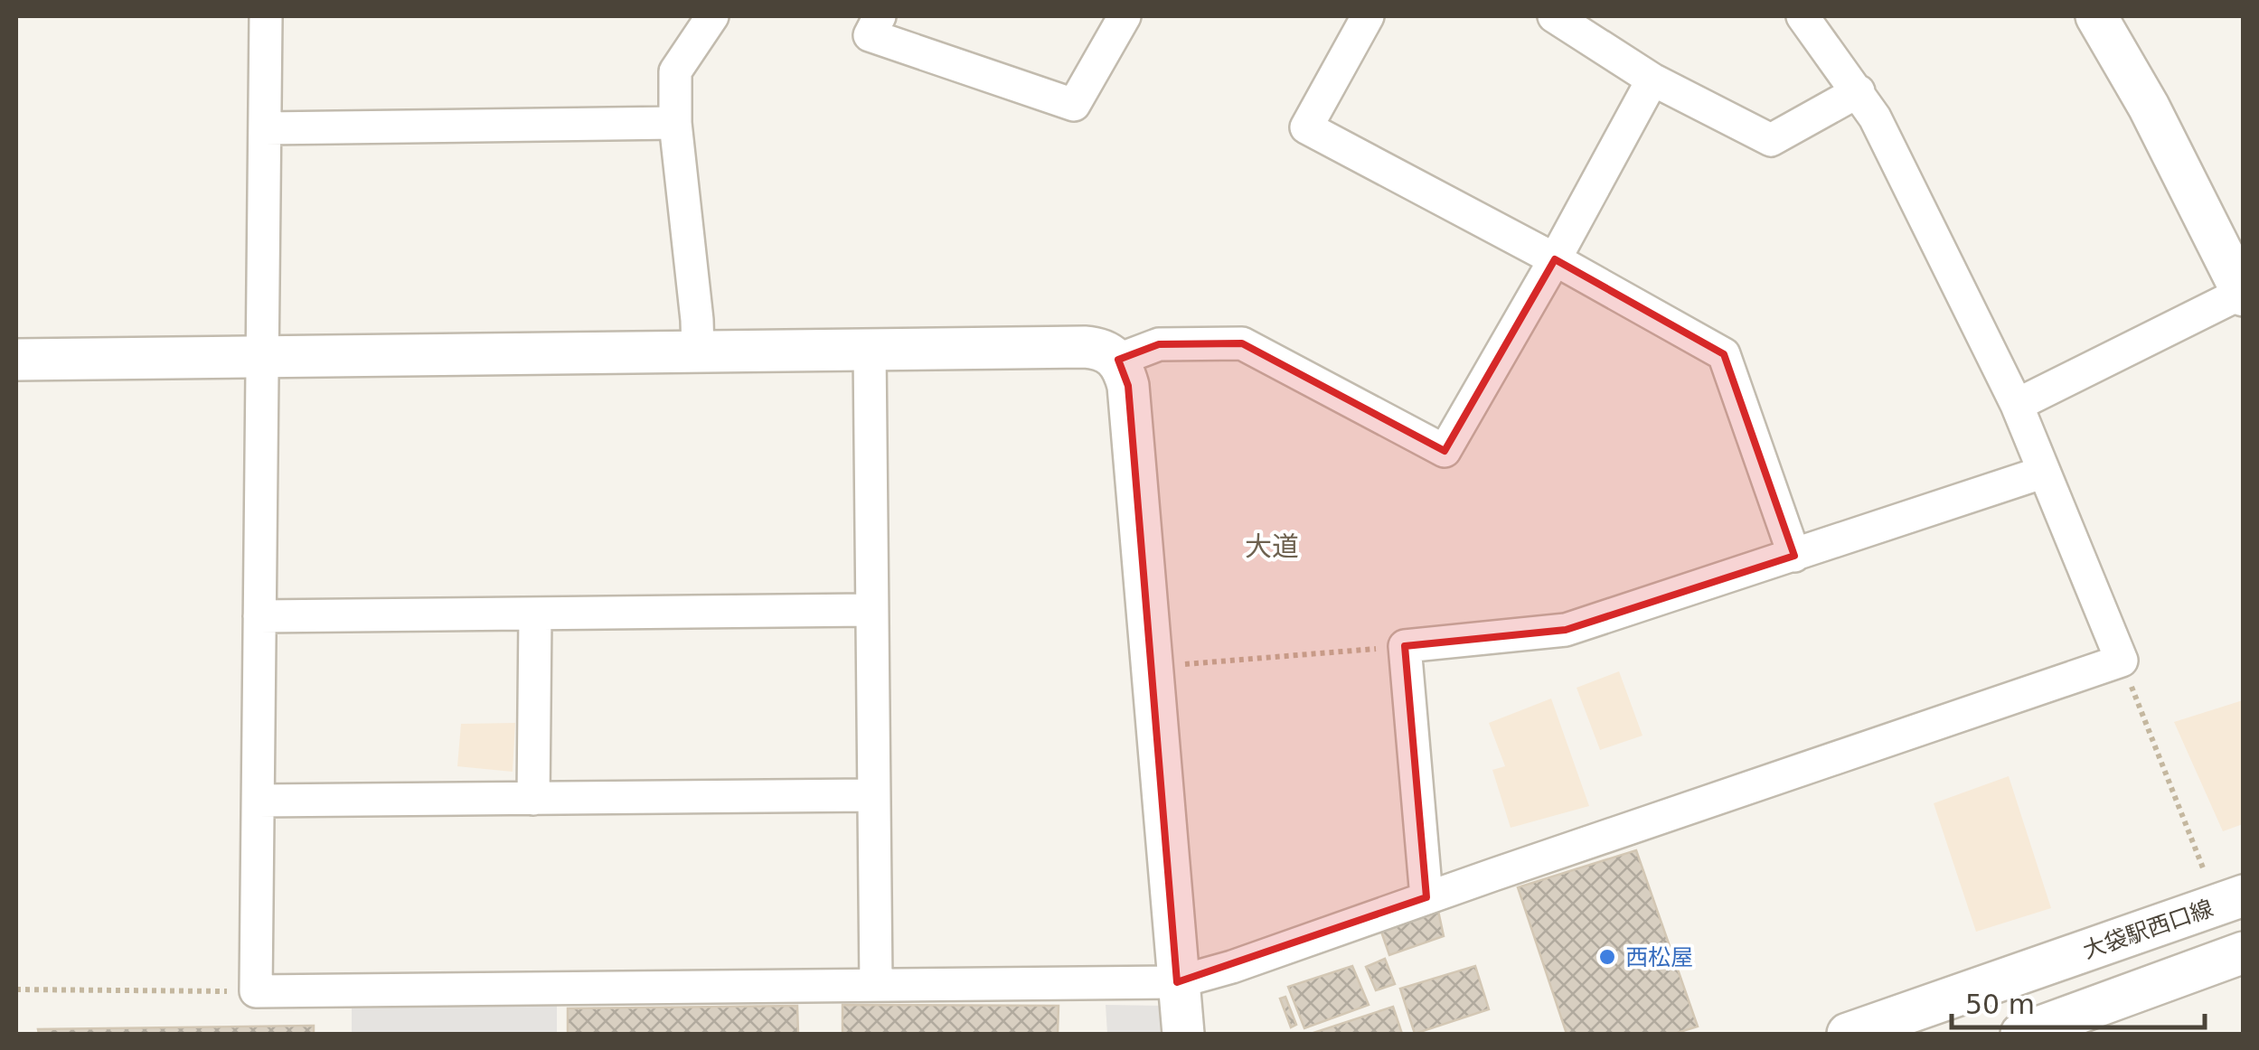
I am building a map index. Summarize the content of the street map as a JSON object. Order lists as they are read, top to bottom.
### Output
{
  "streets": {
    "street": ["大袋駅西口線"]
  },
  "districts": ["大道"],
  "places": ["西松屋"],
  "scale_bar": "50 m"
}
